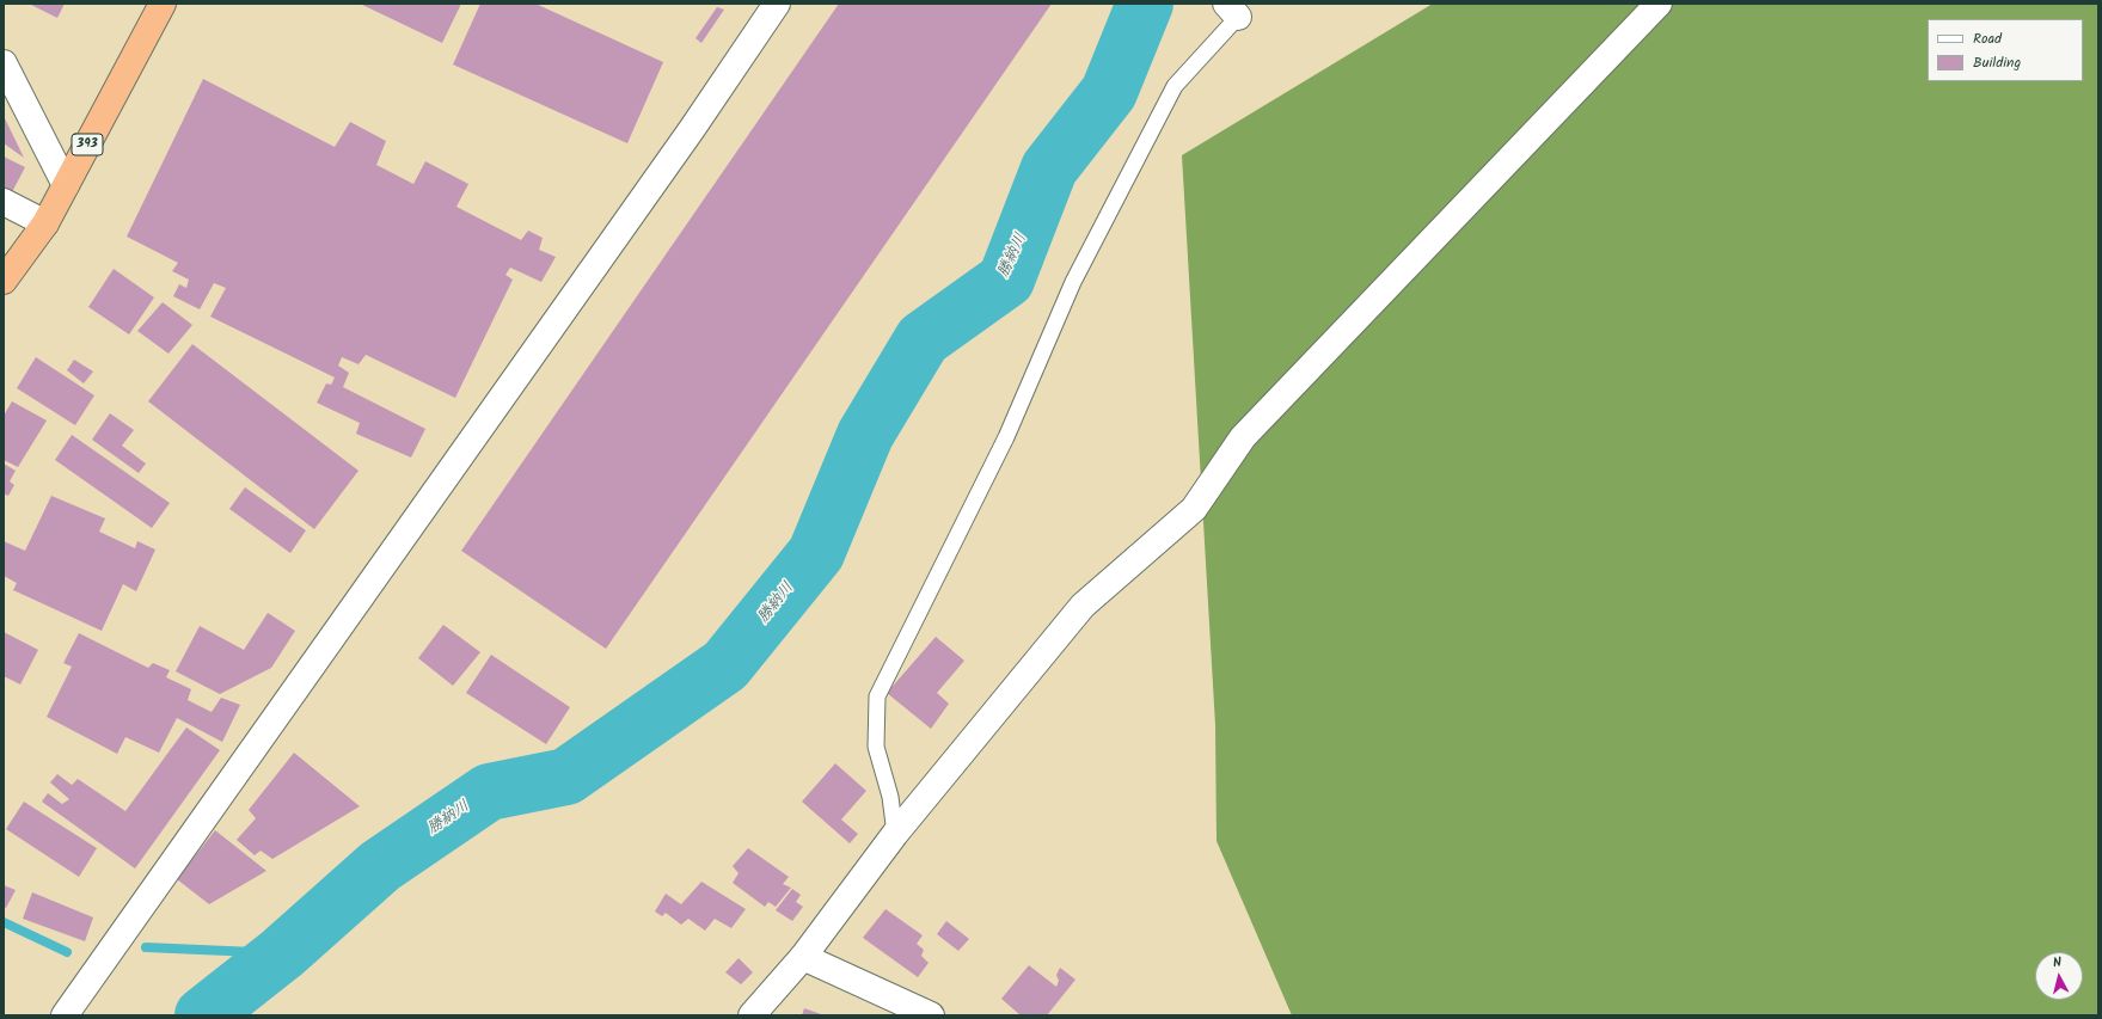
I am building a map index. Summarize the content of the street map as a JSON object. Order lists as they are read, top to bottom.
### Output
{
  "streets": {
    "highway": ["393"]
  },
  "water": ["勝納川"],
  "legend": ["Road", "Building"],
  "north": "top"
}
